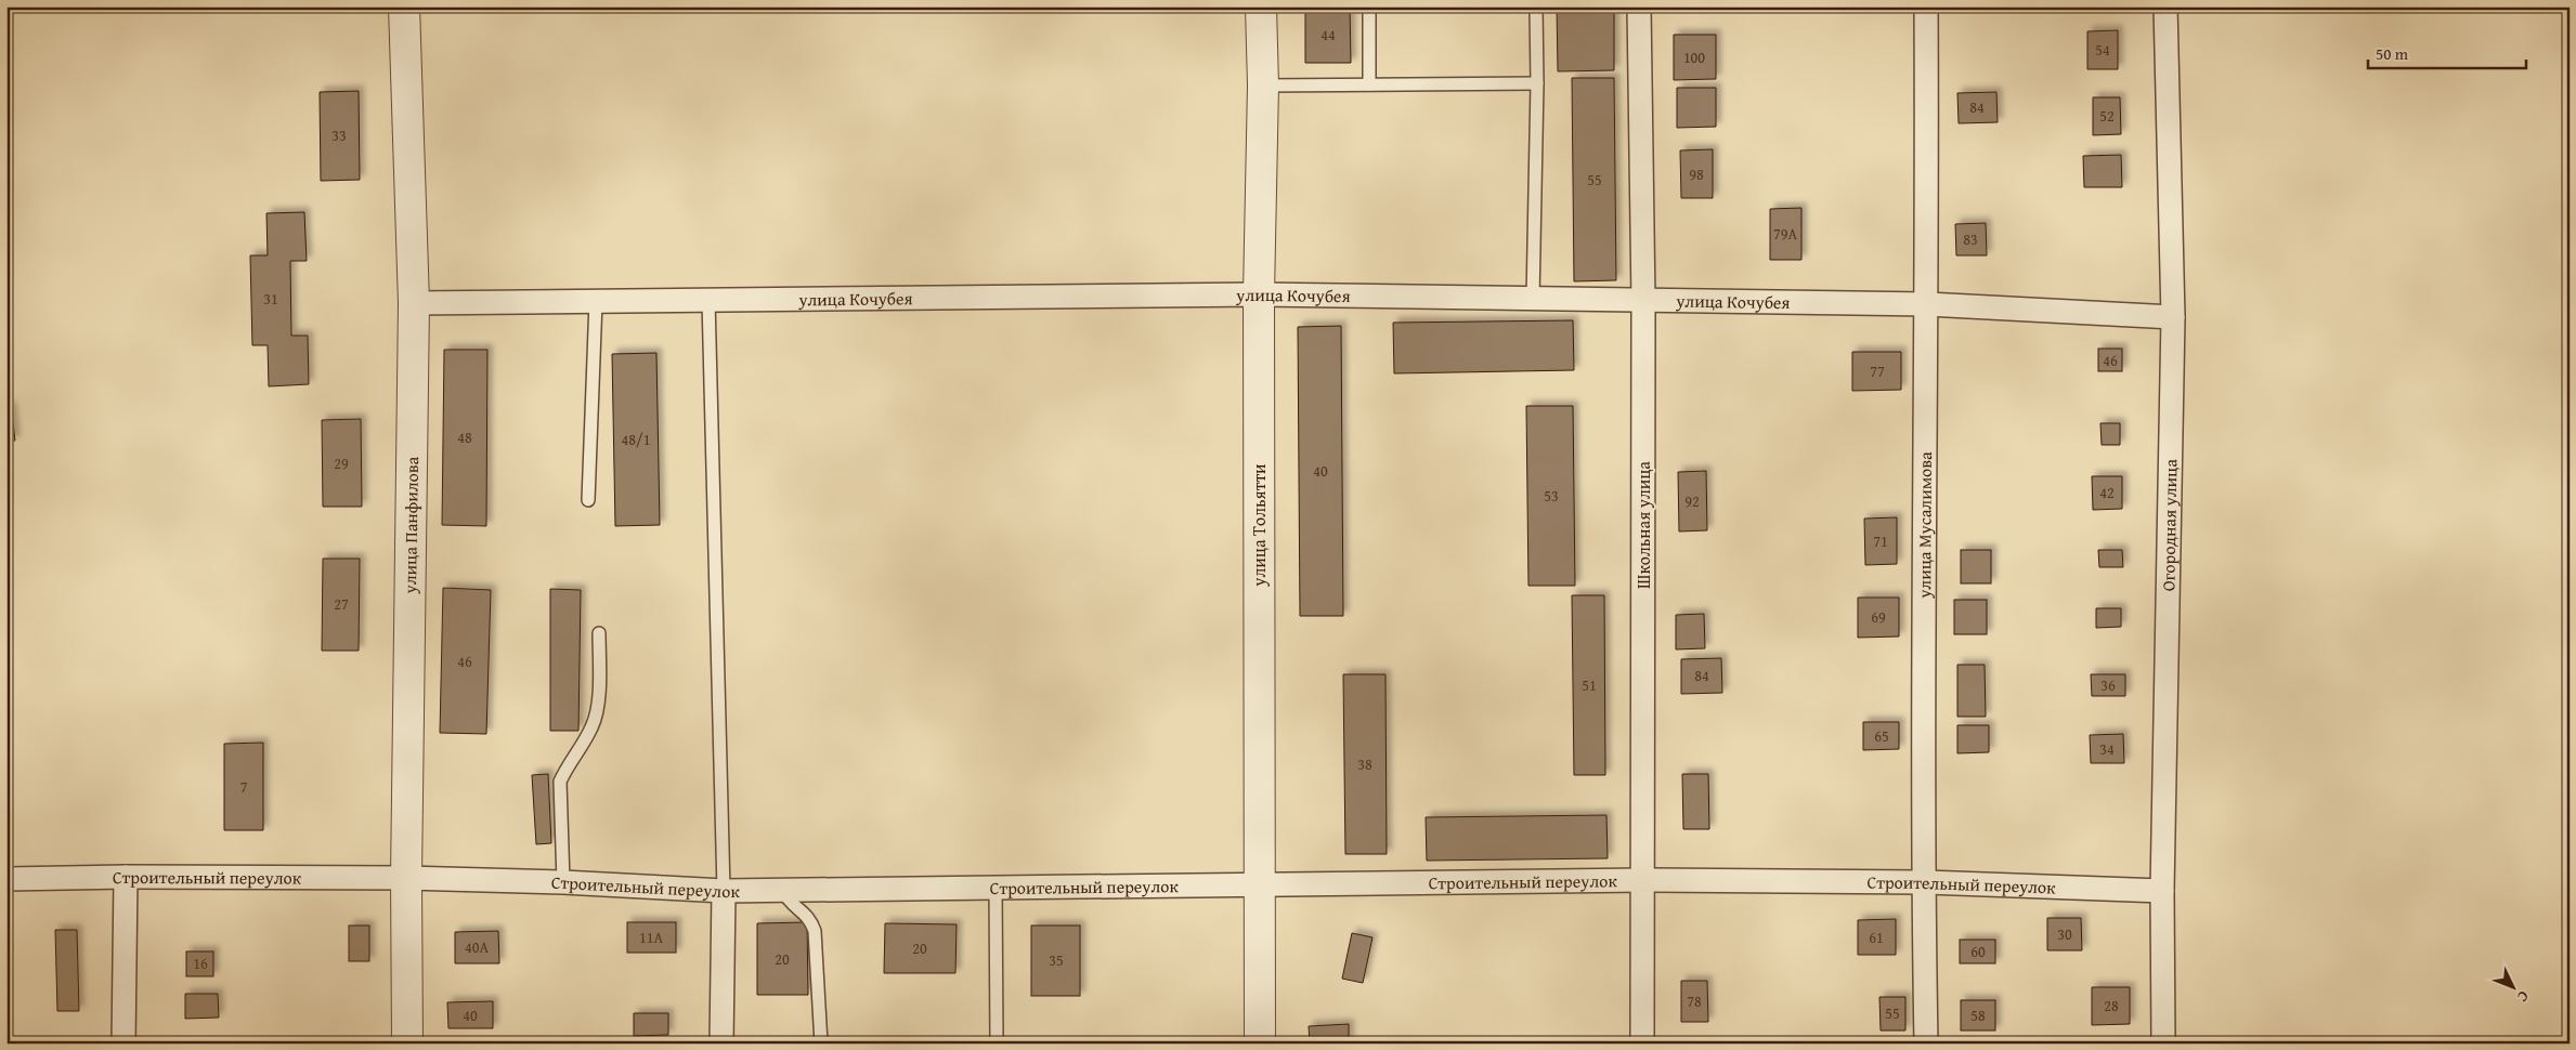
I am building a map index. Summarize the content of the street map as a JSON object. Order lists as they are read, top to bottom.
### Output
{
  "streets": {
    "street": [
      "улица Кочубея",
      "улица Панфилова",
      "улица Тольятти",
      "Школьная улица",
      "улица Мусалимова",
      "Огородная улица",
      "Строительный переулок"
    ]
  },
  "crossings": [
    ["улица Кочубея", "улица Панфилова"],
    ["улица Кочубея", "улица Тольятти"],
    ["улица Кочубея", "Школьная улица"],
    ["улица Кочубея", "улица Мусалимова"],
    ["улица Кочубея", "Огородная улица"],
    ["улица Панфилова", "Строительный переулок"],
    ["улица Тольятти", "Строительный переулок"],
    ["Школьная улица", "Строительный переулок"],
    ["улица Мусалимова", "Строительный переулок"],
    ["Огородная улица", "Строительный переулок"]
  ],
  "house_numbers": [
    "44",
    "54",
    "100",
    "84",
    "52",
    "33",
    "98",
    "55",
    "79А",
    "83",
    "31",
    "46",
    "77",
    "48",
    "48/1",
    "29",
    "40",
    "42",
    "53",
    "92",
    "71",
    "27",
    "69",
    "46",
    "84",
    "51",
    "36",
    "65",
    "34",
    "38",
    "7",
    "30",
    "11А",
    "61",
    "40А",
    "20",
    "60",
    "20",
    "35",
    "16",
    "78",
    "28",
    "55",
    "40",
    "58"
  ],
  "scale_bar": "50 m",
  "north": "bottom right"
}
